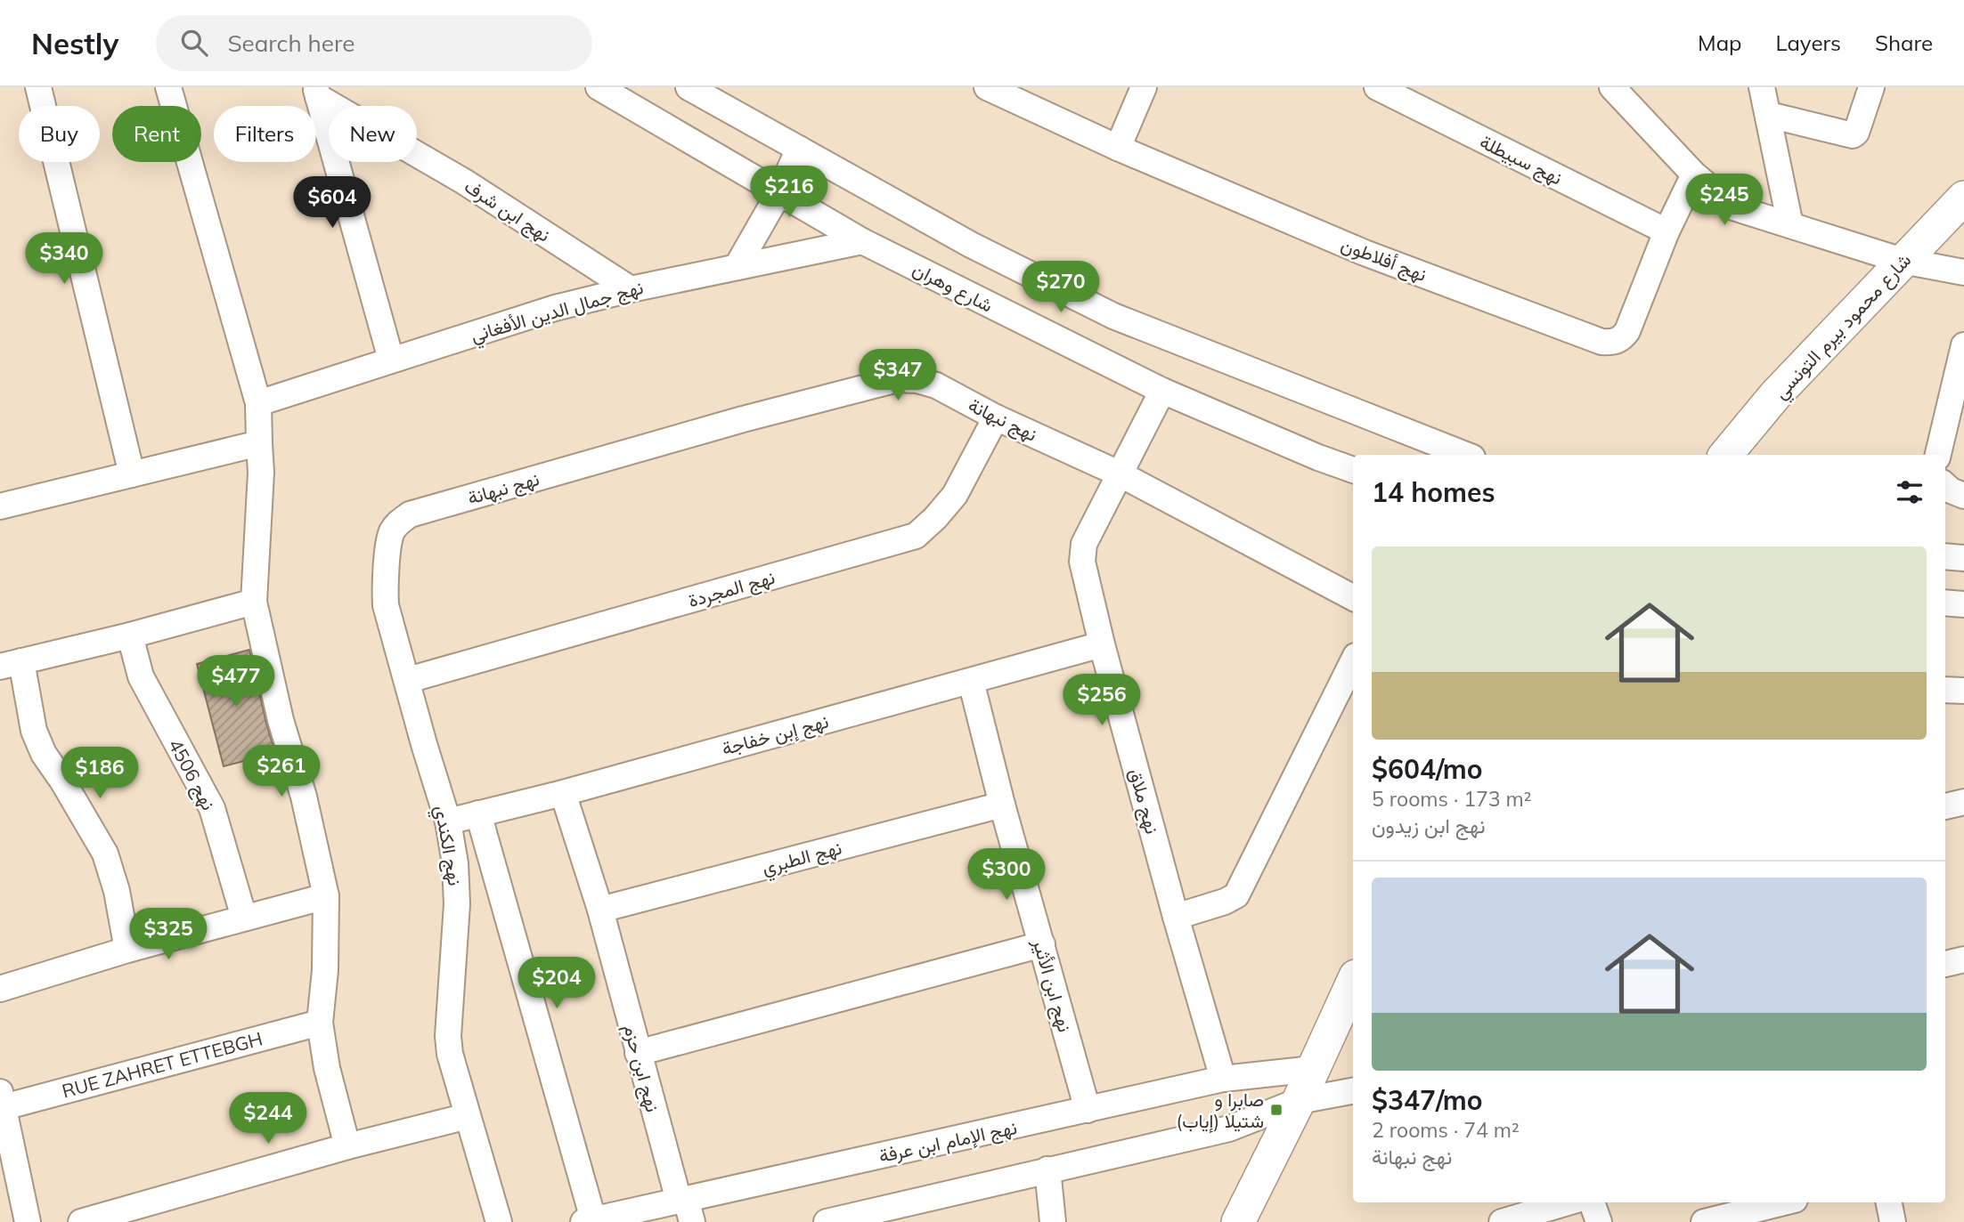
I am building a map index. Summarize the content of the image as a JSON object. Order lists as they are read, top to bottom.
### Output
{
  "streets": {
    "main road": ["شارع محمود بيرم التونسي"],
    "street": [
      "نهج سبيطلة",
      "نهج ابن شرف",
      "نهج أفلاطون",
      "شارع وهران",
      "نهج جمال الدين الأفغاني",
      "نهج نبهانة",
      "نهج المجردة",
      "نهج إبن خفاجة",
      "نهج 4506",
      "نهج ملاق",
      "نهج الكندي",
      "نهج الطبري",
      "نهج ابن الأثير",
      "RUE ZAHRET ETTEBGH",
      "نهج ابن حزم",
      "نهج الإمام ابن عرفة"
    ]
  },
  "crossings": [
    ["نهج سبيطلة", "نهج أفلاطون"],
    ["نهج ابن شرف", "نهج جمال الدين الأفغاني"],
    ["شارع وهران", "نهج جمال الدين الأفغاني"],
    ["شارع وهران", "نهج ملاق"],
    ["نهج نبهانة", "نهج المجردة"],
    ["نهج نبهانة", "نهج ملاق"],
    ["نهج نبهانة", "نهج الكندي"],
    ["نهج المجردة", "نهج الكندي"],
    ["نهج إبن خفاجة", "نهج ملاق"],
    ["نهج إبن خفاجة", "نهج الكندي"],
    ["نهج إبن خفاجة", "نهج ابن الأثير"],
    ["نهج إبن خفاجة", "نهج ابن حزم"],
    ["نهج ملاق", "نهج الإمام ابن عرفة"],
    ["نهج الطبري", "نهج ابن الأثير"],
    ["نهج الطبري", "نهج ابن حزم"],
    ["نهج ابن الأثير", "نهج الإمام ابن عرفة"],
    ["نهج ابن حزم", "نهج الإمام ابن عرفة"]
  ],
  "places": {
    "transit": ["صابرا و شتيلا (إياب)"]
  },
  "page": {
    "header": "Nestly",
    "search": "Search here",
    "nav": ["Map", "Layers", "Share"],
    "chip": [
      "Buy",
      "Rent",
      "Filters",
      "New"
    ],
    "price": [
      "$216",
      "$245",
      "$604",
      "$340",
      "$270",
      "$347",
      "$477",
      "$256",
      "$261",
      "$186",
      "$300",
      "$325",
      "$204",
      "$244"
    ],
    "heading": "14 homes",
    "list": [
      {
        "name": "$604/mo",
        "note": "5 rooms · 173 m² · نهج ابن زيدون"
      },
      {
        "name": "$347/mo",
        "note": "2 rooms · 74 m² · نهج نبهانة"
      }
    ]
  }
}
